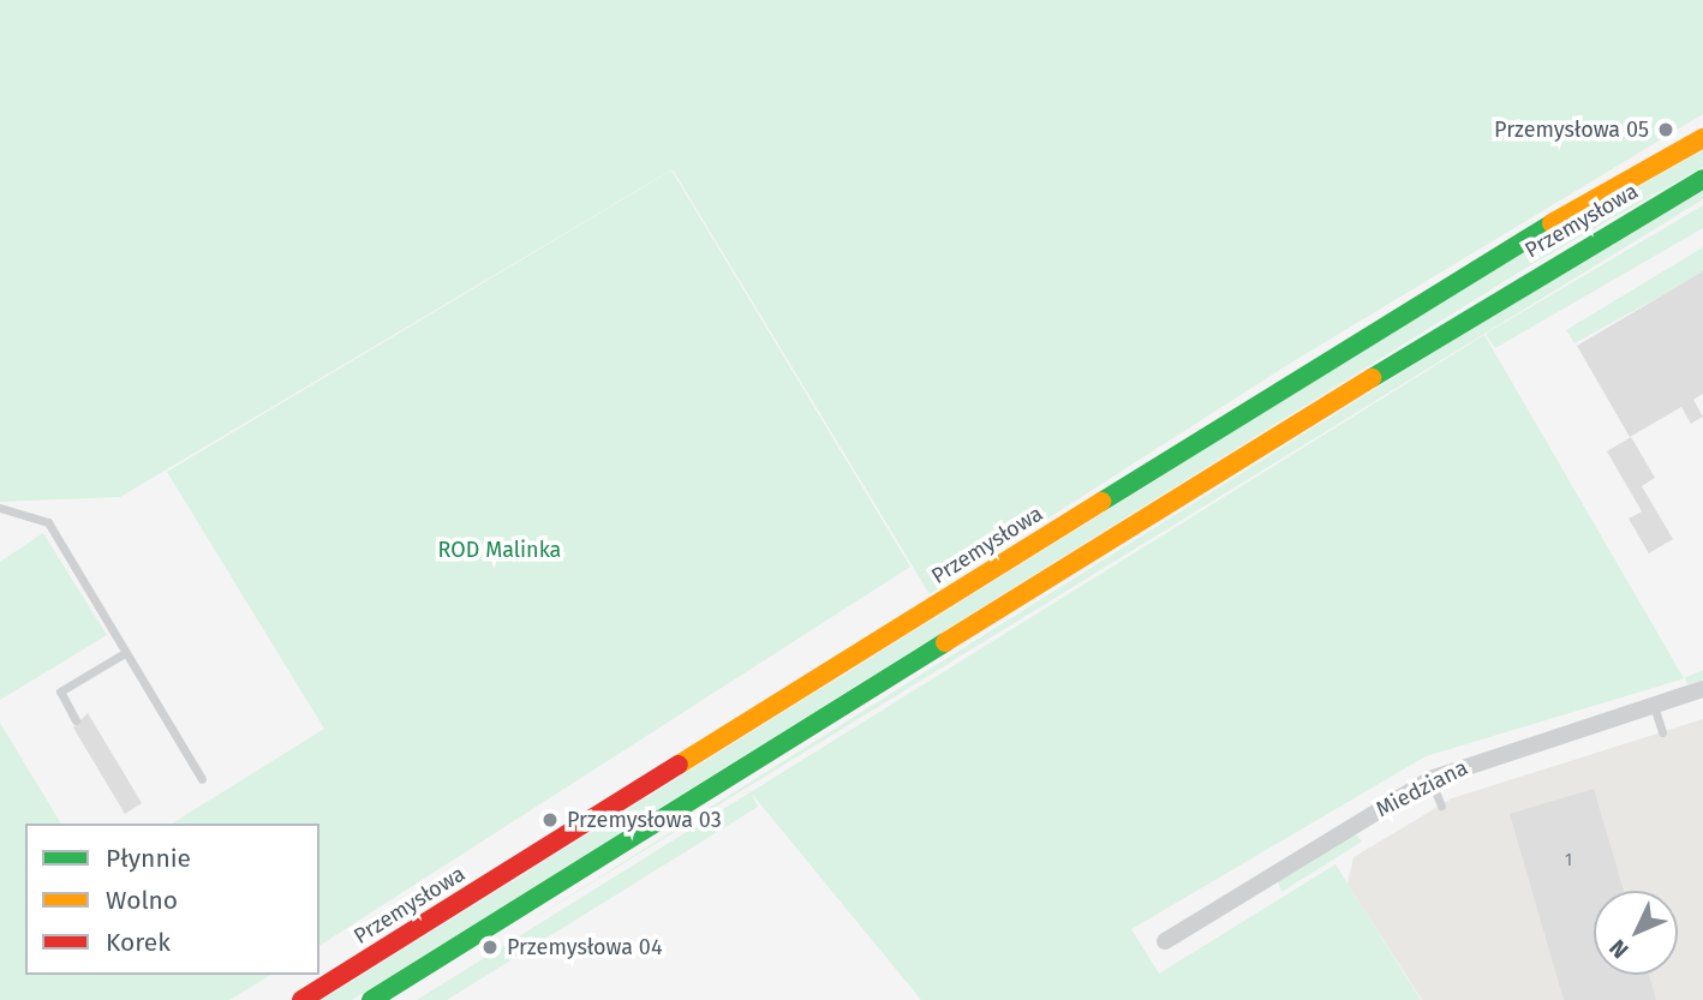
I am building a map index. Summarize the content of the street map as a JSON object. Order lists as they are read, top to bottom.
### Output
{
  "streets": {
    "main road": ["Przemysłowa"],
    "street": ["Miedziana"]
  },
  "parks": ["ROD Malinka"],
  "places": ["Przemysłowa 05", "Przemysłowa 03", "Przemysłowa 04"],
  "house_numbers": ["1"],
  "legend": ["Płynnie", "Wolno", "Korek"],
  "north": "bottom left"
}
